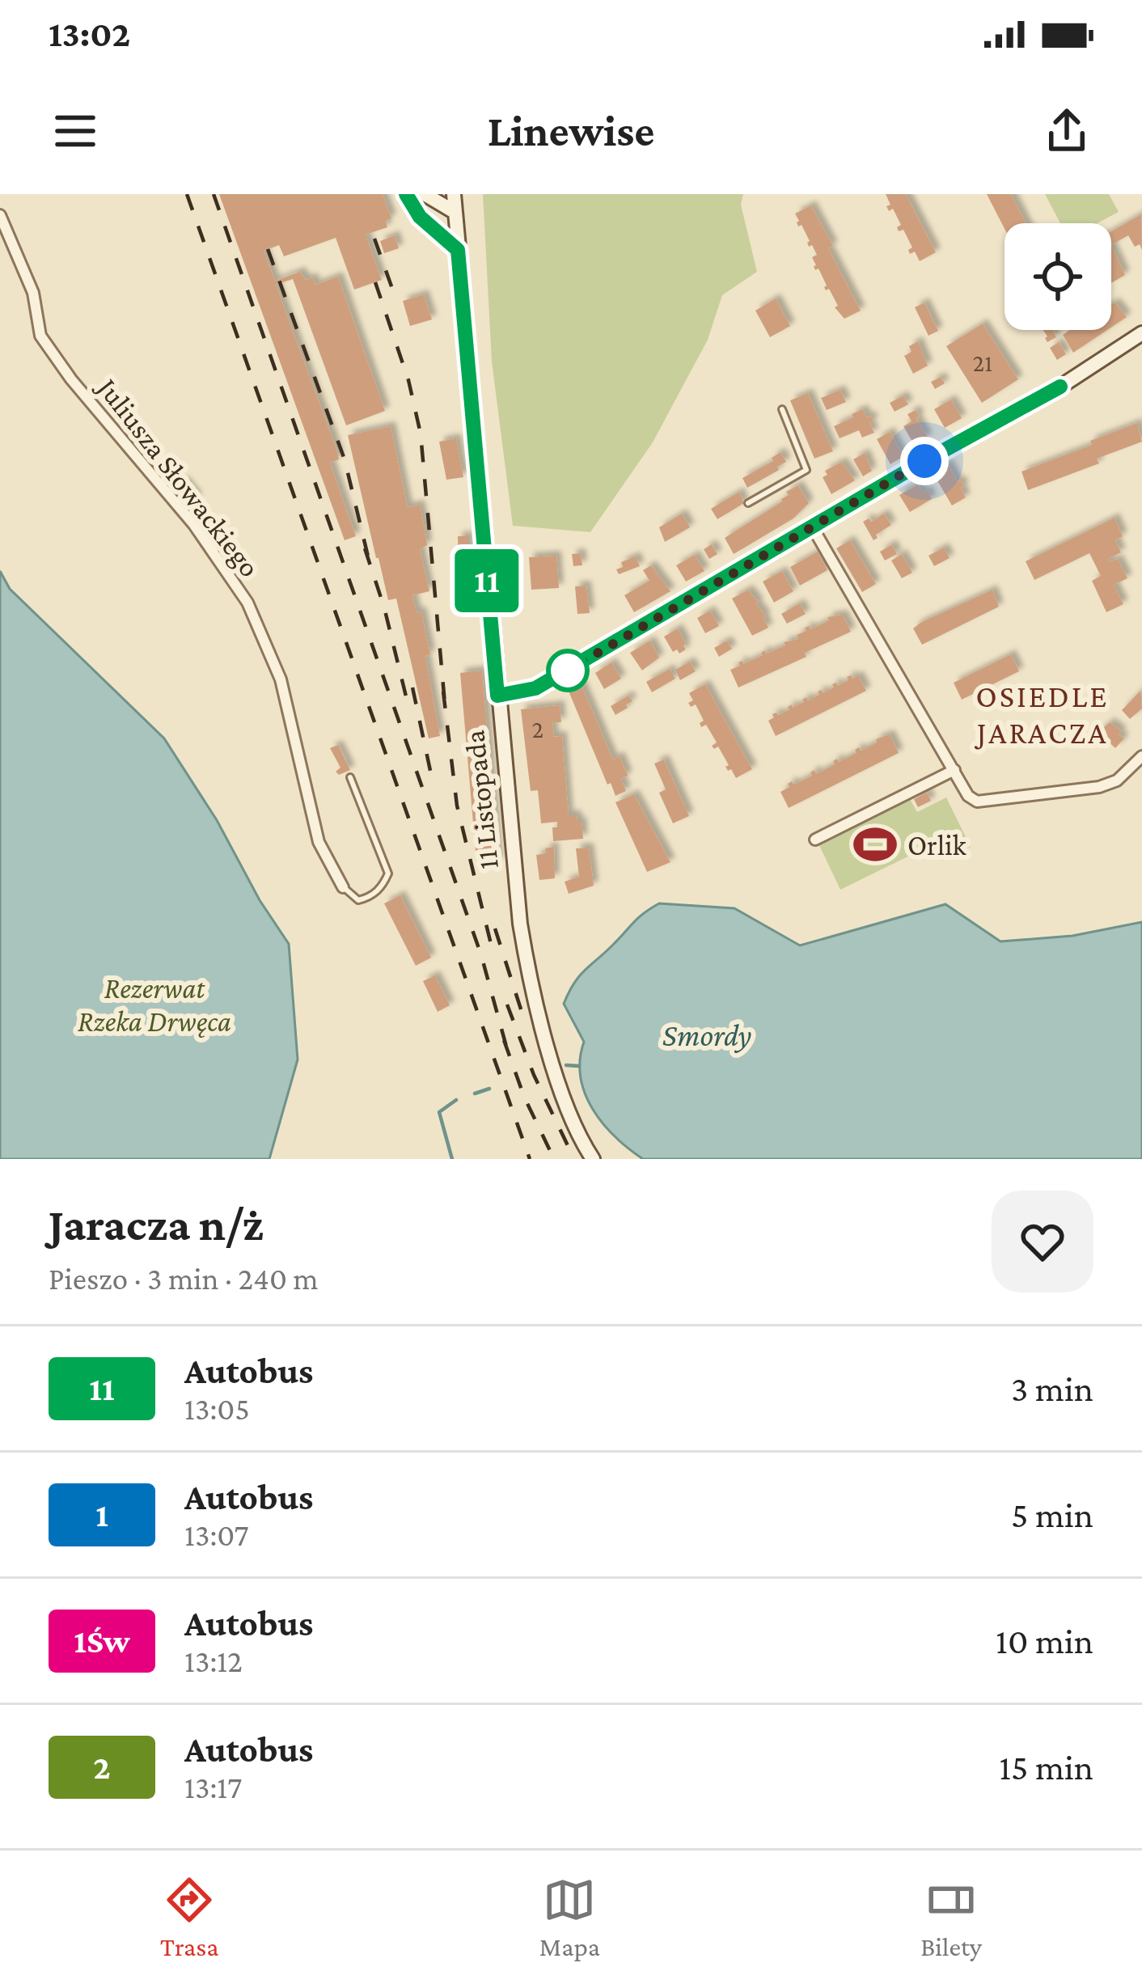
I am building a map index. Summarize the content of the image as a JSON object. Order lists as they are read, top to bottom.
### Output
{
  "streets": {
    "main road": ["11 Listopada"],
    "street": ["Juliusza Słowackiego"]
  },
  "districts": ["OSIEDLE JARACZA"],
  "water": ["Smordy"],
  "parks": ["Rezerwat Rzeka Drwęca"],
  "places": {
    "sports": ["Orlik"]
  },
  "lines": ["bus line 11"],
  "house_numbers": ["21", "2"],
  "page": {
    "status": "13:02",
    "header": "Linewise",
    "on_map": "11",
    "heading": ["Jaracza n/ż", "Pieszo · 3 min · 240 m"],
    "list": [
      {
        "mark": "11",
        "name": "Autobus",
        "note": "13:05",
        "value": "3 min"
      },
      {
        "mark": "1",
        "name": "Autobus",
        "note": "13:07",
        "value": "5 min"
      },
      {
        "mark": "1Św",
        "name": "Autobus",
        "note": "13:12",
        "value": "10 min"
      },
      {
        "mark": "2",
        "name": "Autobus",
        "note": "13:17",
        "value": "15 min"
      }
    ],
    "tabs": ["Trasa", "Mapa", "Bilety"]
  }
}
